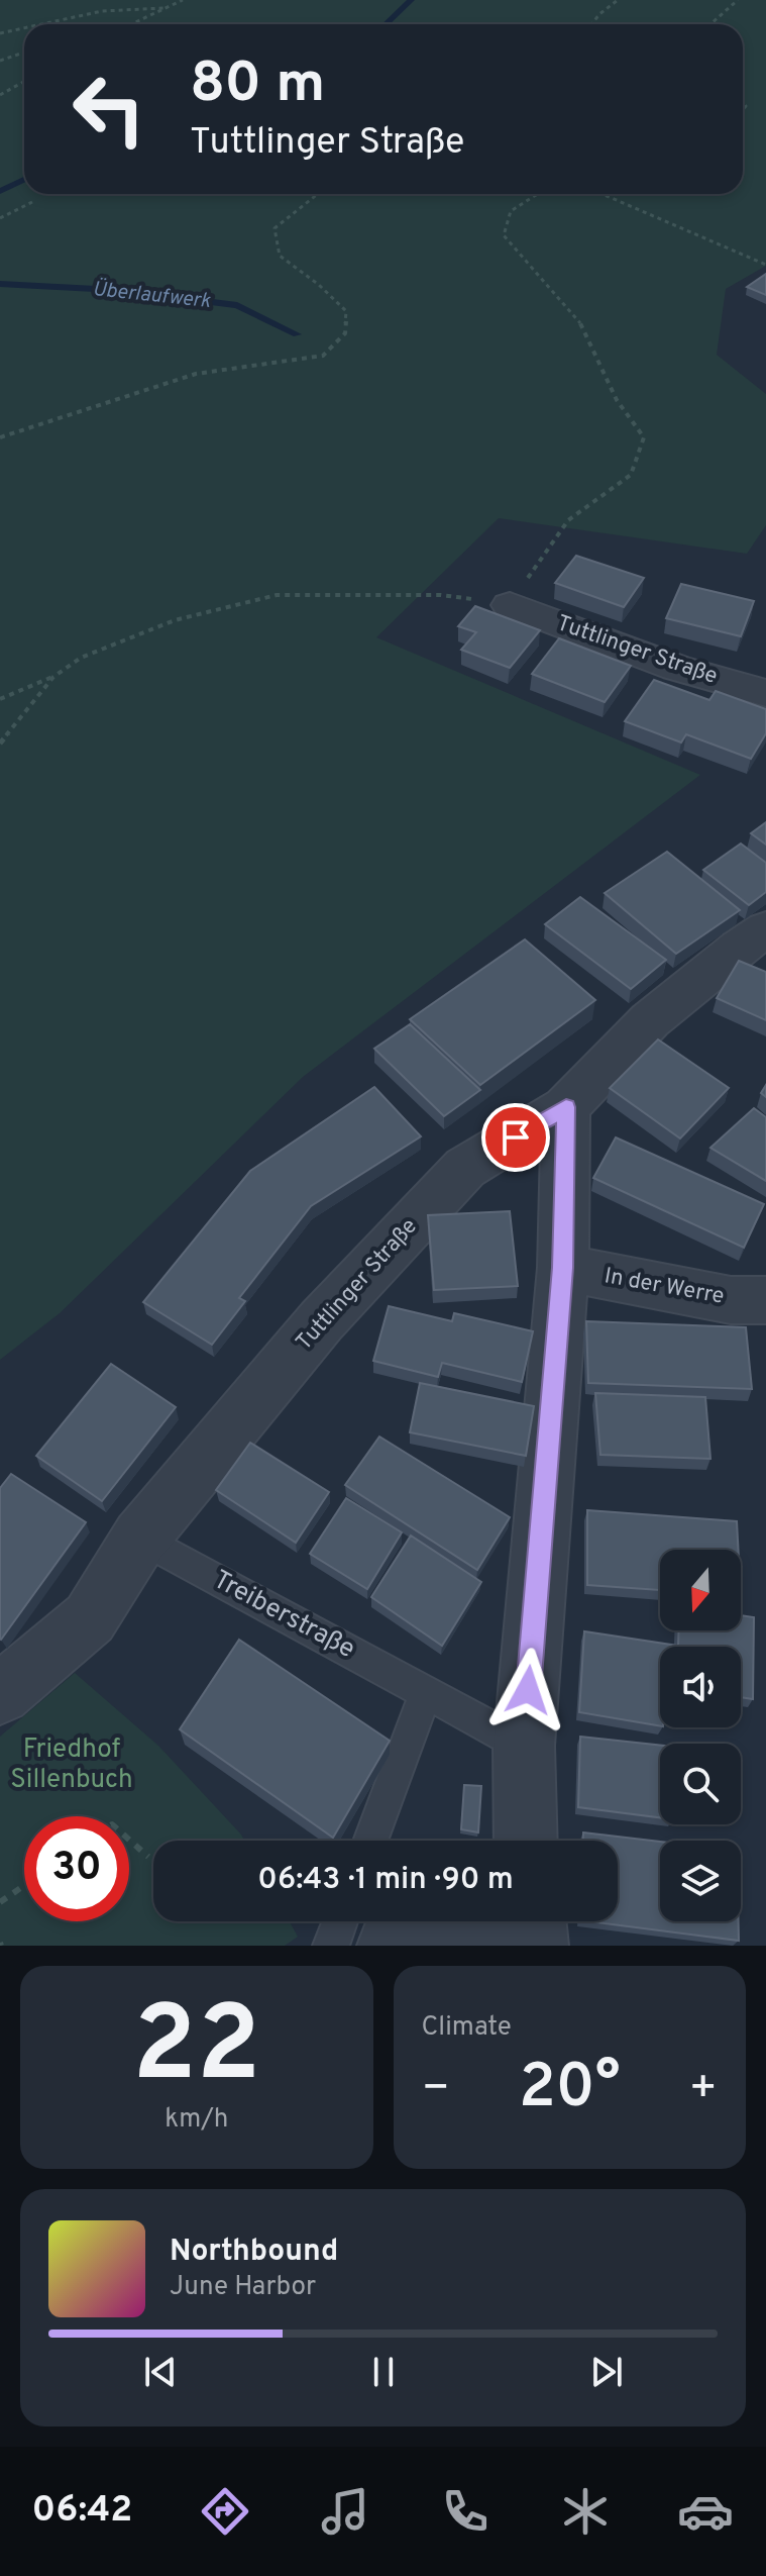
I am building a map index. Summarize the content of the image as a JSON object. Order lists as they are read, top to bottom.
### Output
{
  "streets": {
    "street": ["Tuttlinger Straße", "In der Werre"],
    "lane": ["Treiberstraße"]
  },
  "crossings": [
    ["Tuttlinger Straße", "Treiberstraße"]
  ],
  "water": ["Überlaufwerk"],
  "parks": ["Friedhof Sillenbuch"],
  "north": "bottom",
  "page": {
    "turn": ["80 m", "Tuttlinger Straße"],
    "limit": "30",
    "trip": "06:43 · 1 min · 90 m",
    "tile": [
      ["22", "km/h"],
      "Climate"
    ],
    "heat": ["−", "20°", "+"],
    "song": ["Northbound", "June Harbor"],
    "tabs": "06:42"
  }
}
